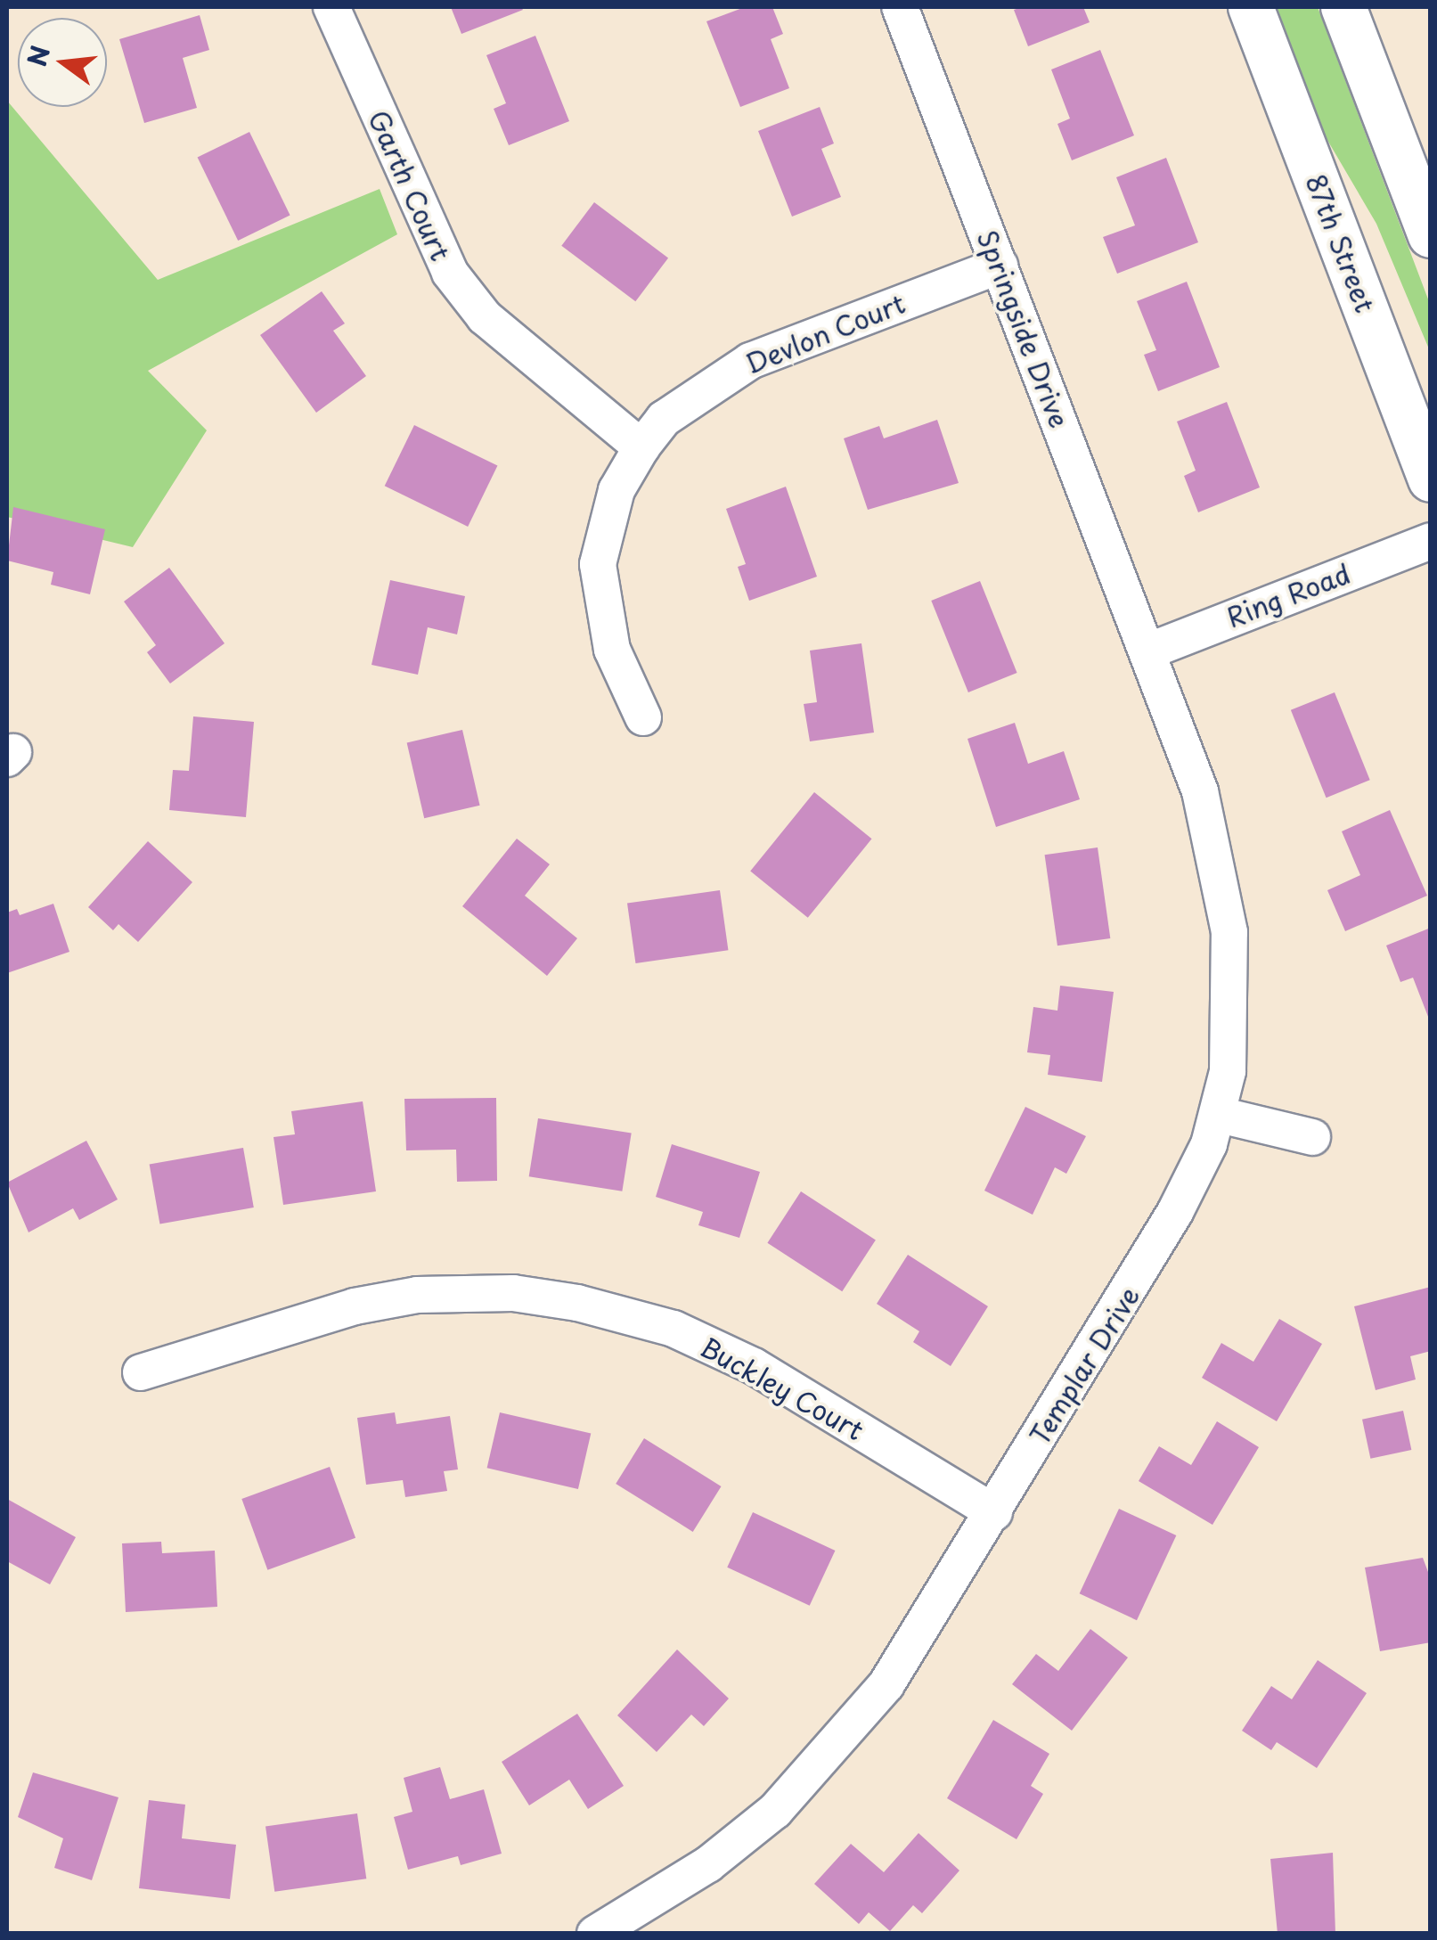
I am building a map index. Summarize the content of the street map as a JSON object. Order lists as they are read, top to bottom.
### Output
{
  "streets": {
    "street": [
      "Garth Court",
      "87th Street",
      "Springside Drive",
      "Devlon Court",
      "Ring Road",
      "Templar Drive",
      "Buckley Court"
    ]
  },
  "crossings": [
    ["Garth Court", "Devlon Court"],
    ["Springside Drive", "Devlon Court"],
    ["Springside Drive", "Ring Road"],
    ["Springside Drive", "Templar Drive"],
    ["Ring Road", "Templar Drive"],
    ["Templar Drive", "Buckley Court"]
  ],
  "north": "left"
}
